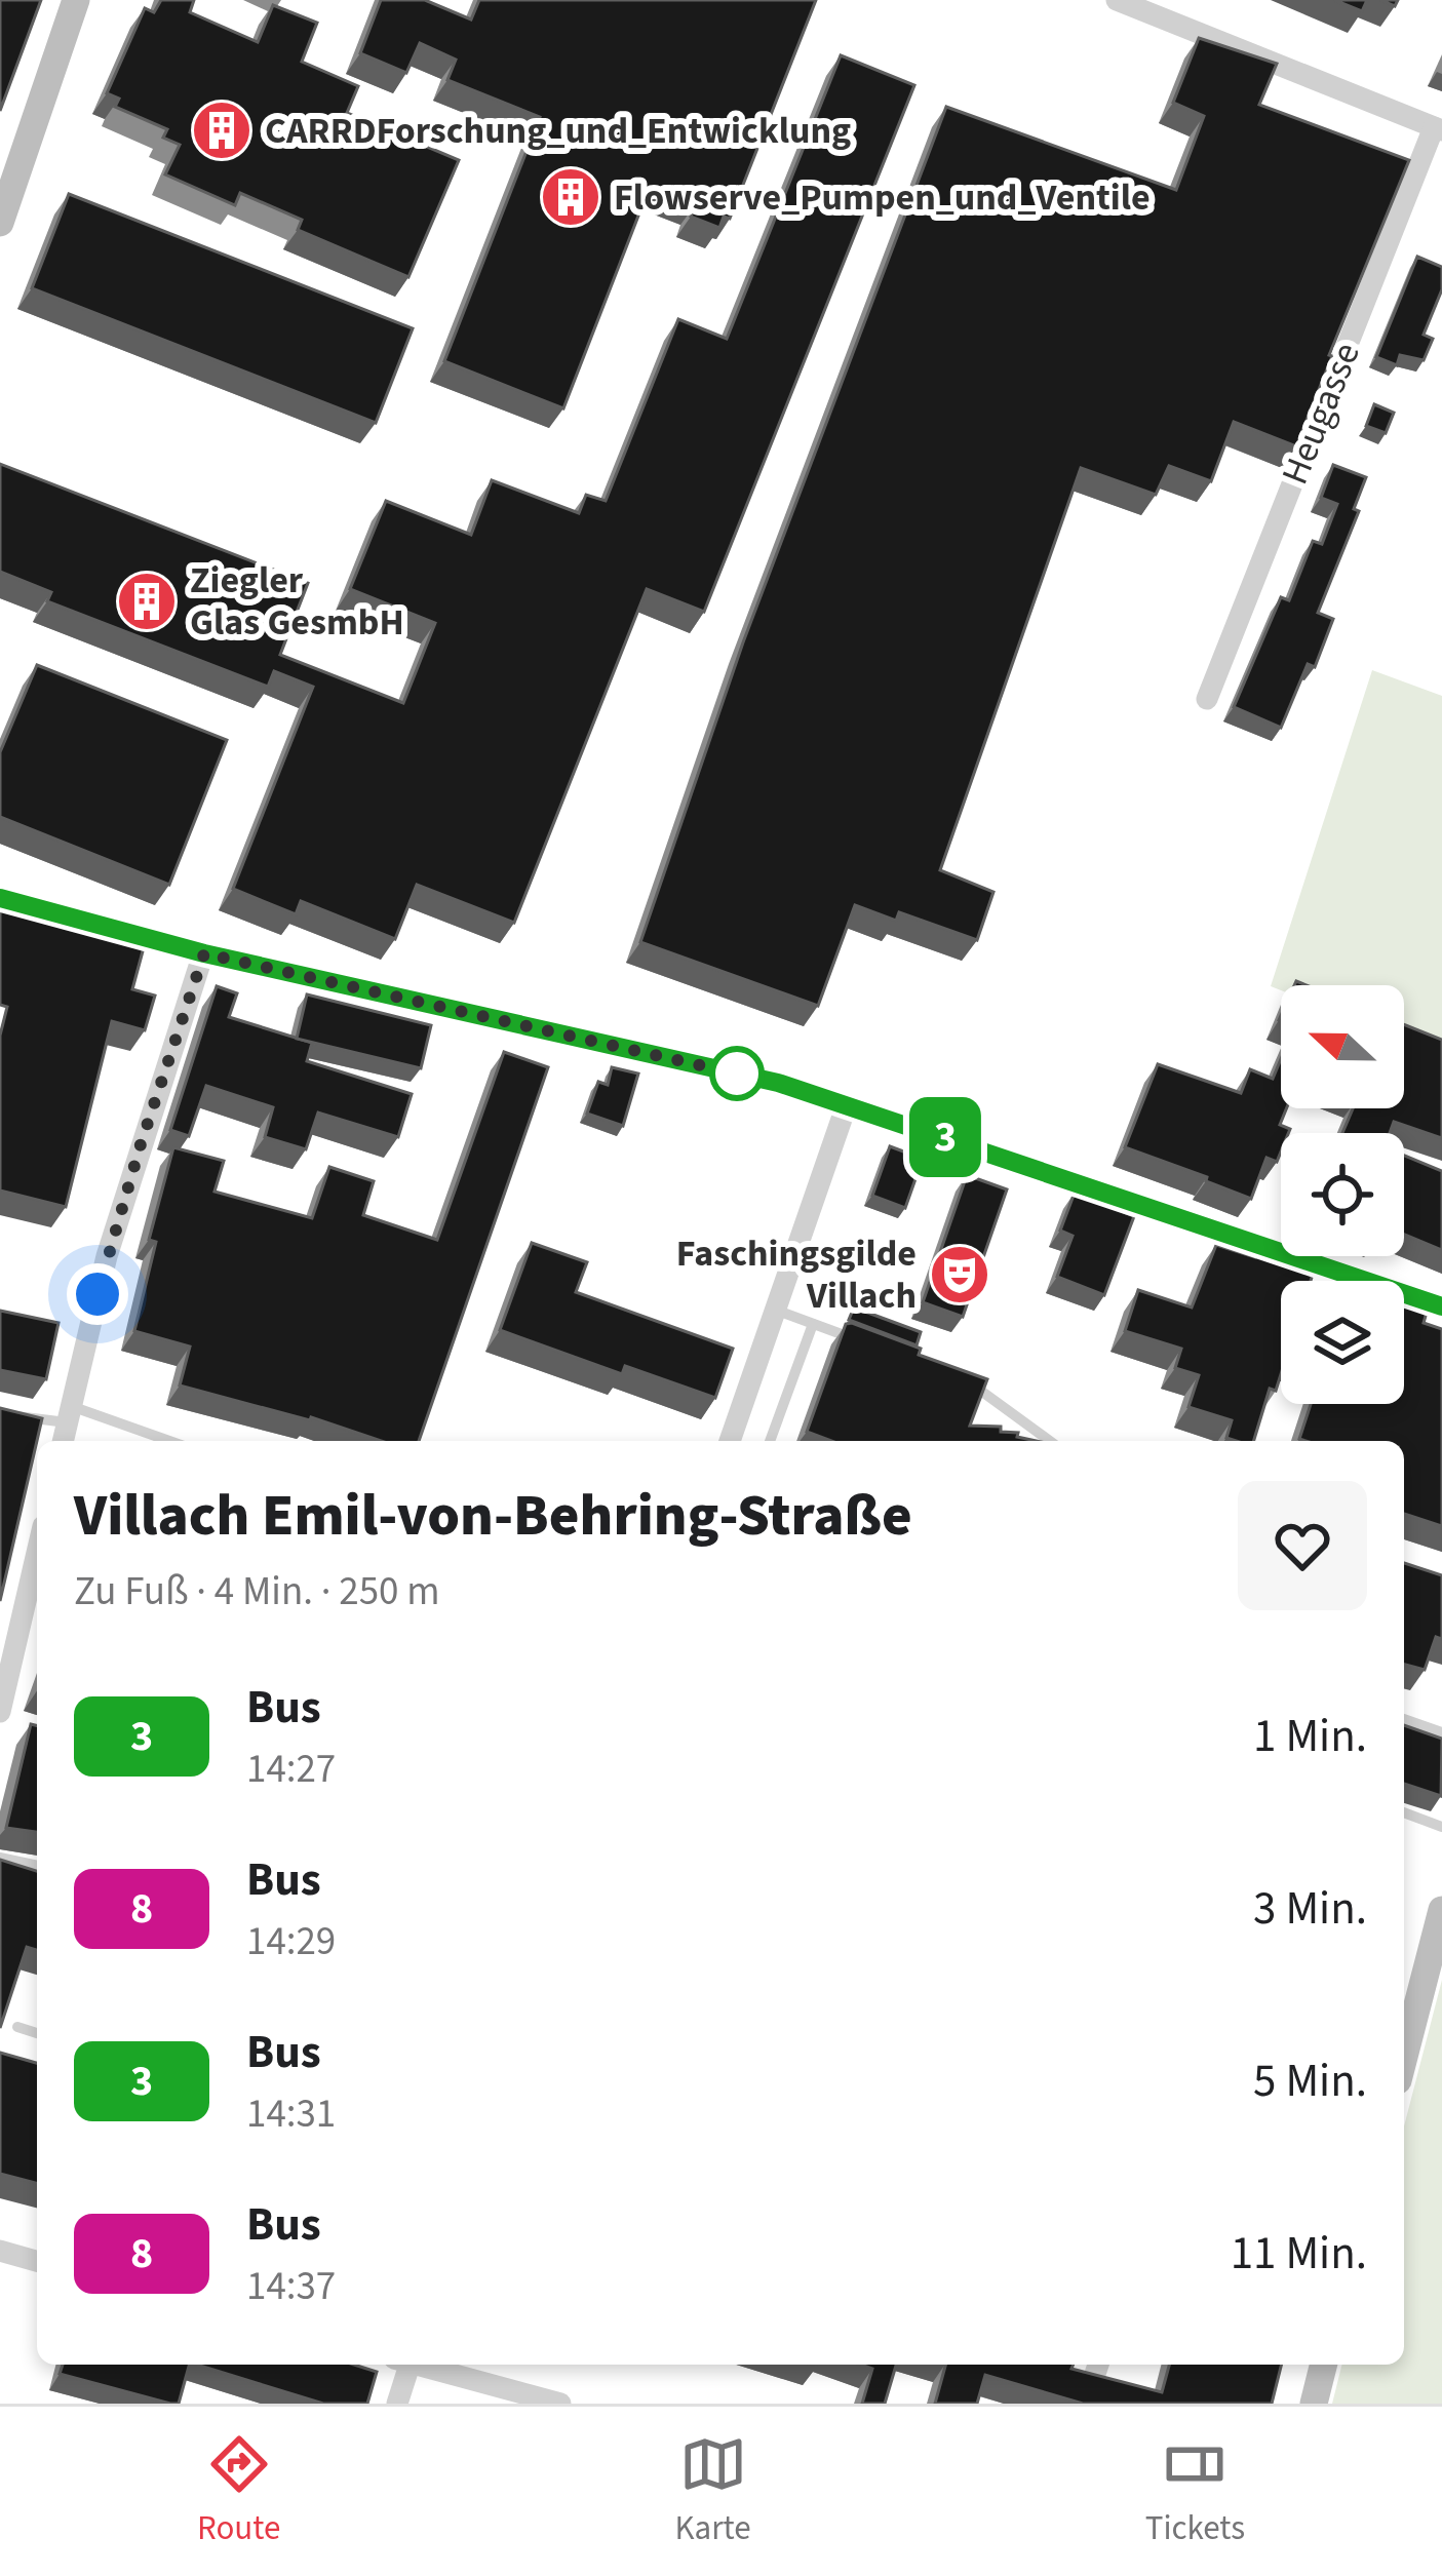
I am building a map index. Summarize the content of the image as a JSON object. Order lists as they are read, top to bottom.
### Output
{
  "streets": {
    "street": ["Heugasse"]
  },
  "places": {
    "building": ["CARRDForschung_und_Entwicklung", "Flowserve_Pumpen_und_Ventile", "Ziegler Glas GesmbH"],
    "theatre": ["Faschingsgilde Villach"]
  },
  "lines": ["bus line 3"],
  "north": "left",
  "page": {
    "on_map": "3",
    "heading": ["Villach Emil-von-Behring-Straße", "Zu Fuß · 4 Min. · 250 m"],
    "list": [
      {
        "mark": "3",
        "name": "Bus",
        "note": "14:27",
        "value": "1 Min."
      },
      {
        "mark": "8",
        "name": "Bus",
        "note": "14:29",
        "value": "3 Min."
      },
      {
        "mark": "3",
        "name": "Bus",
        "note": "14:31",
        "value": "5 Min."
      },
      {
        "mark": "8",
        "name": "Bus",
        "note": "14:37",
        "value": "11 Min."
      }
    ],
    "tabs": ["Route", "Karte", "Tickets"]
  }
}
